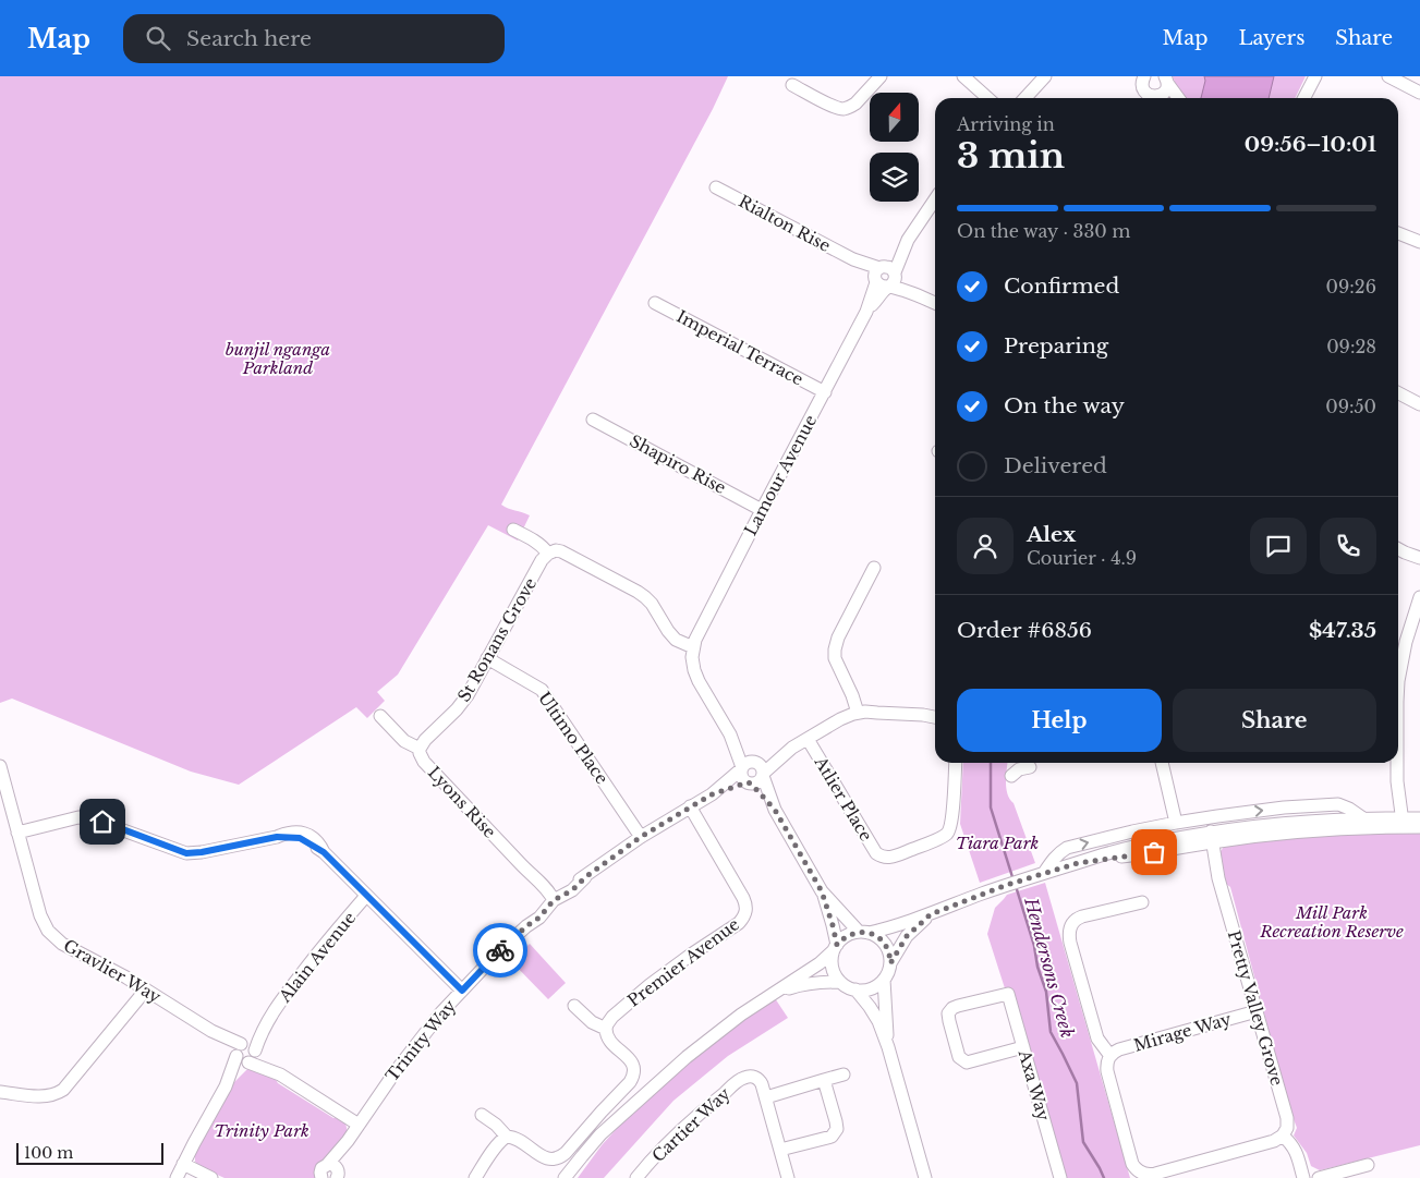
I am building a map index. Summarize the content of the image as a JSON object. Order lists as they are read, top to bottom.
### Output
{
  "streets": {
    "street": [
      "Rialton Rise",
      "Imperial Terrace",
      "Shapiro Rise",
      "Lamour Avenue",
      "St Ronans Grove",
      "Ultimo Place",
      "Atlier Place",
      "Lyons Rise",
      "Alain Avenue",
      "Premier Avenue",
      "Gravlier Way",
      "Pretty Valley Grove",
      "Mirage Way",
      "Trinity Way",
      "Axa Way",
      "Cartier Way"
    ]
  },
  "crossings": [
    ["Rialton Rise", "Lamour Avenue"],
    ["Imperial Terrace", "Lamour Avenue"],
    ["Shapiro Rise", "Lamour Avenue"],
    ["St Ronans Grove", "Ultimo Place"],
    ["St Ronans Grove", "Lyons Rise"],
    ["Ultimo Place", "Trinity Way"],
    ["Lyons Rise", "Trinity Way"],
    ["Alain Avenue", "Gravlier Way"],
    ["Premier Avenue", "Trinity Way"],
    ["Pretty Valley Grove", "Mirage Way"]
  ],
  "water": ["Hendersons Creek"],
  "parks": [
    "bunjil nganga Parkland",
    "Tiara Park",
    "Mill Park Recreation Reserve",
    "Trinity Park"
  ],
  "scale_bar": "100 m",
  "north": "top",
  "page": {
    "header": "Map",
    "search": "Search here",
    "nav": ["Map", "Layers", "Share"],
    "heading": ["3 min", "Arriving in", "09:56–10:01"],
    "panel": [
      "Alex",
      "Courier · 4.9",
      "Order #6856",
      "$47.35"
    ],
    "bar": "On the way · 330 m",
    "list": [
      ["Confirmed", "09:26"],
      ["Preparing", "09:28"],
      ["On the way", "09:50"],
      "Delivered"
    ],
    "buttons": ["Help", "Share"],
    "scale": "100 m"
  }
}
